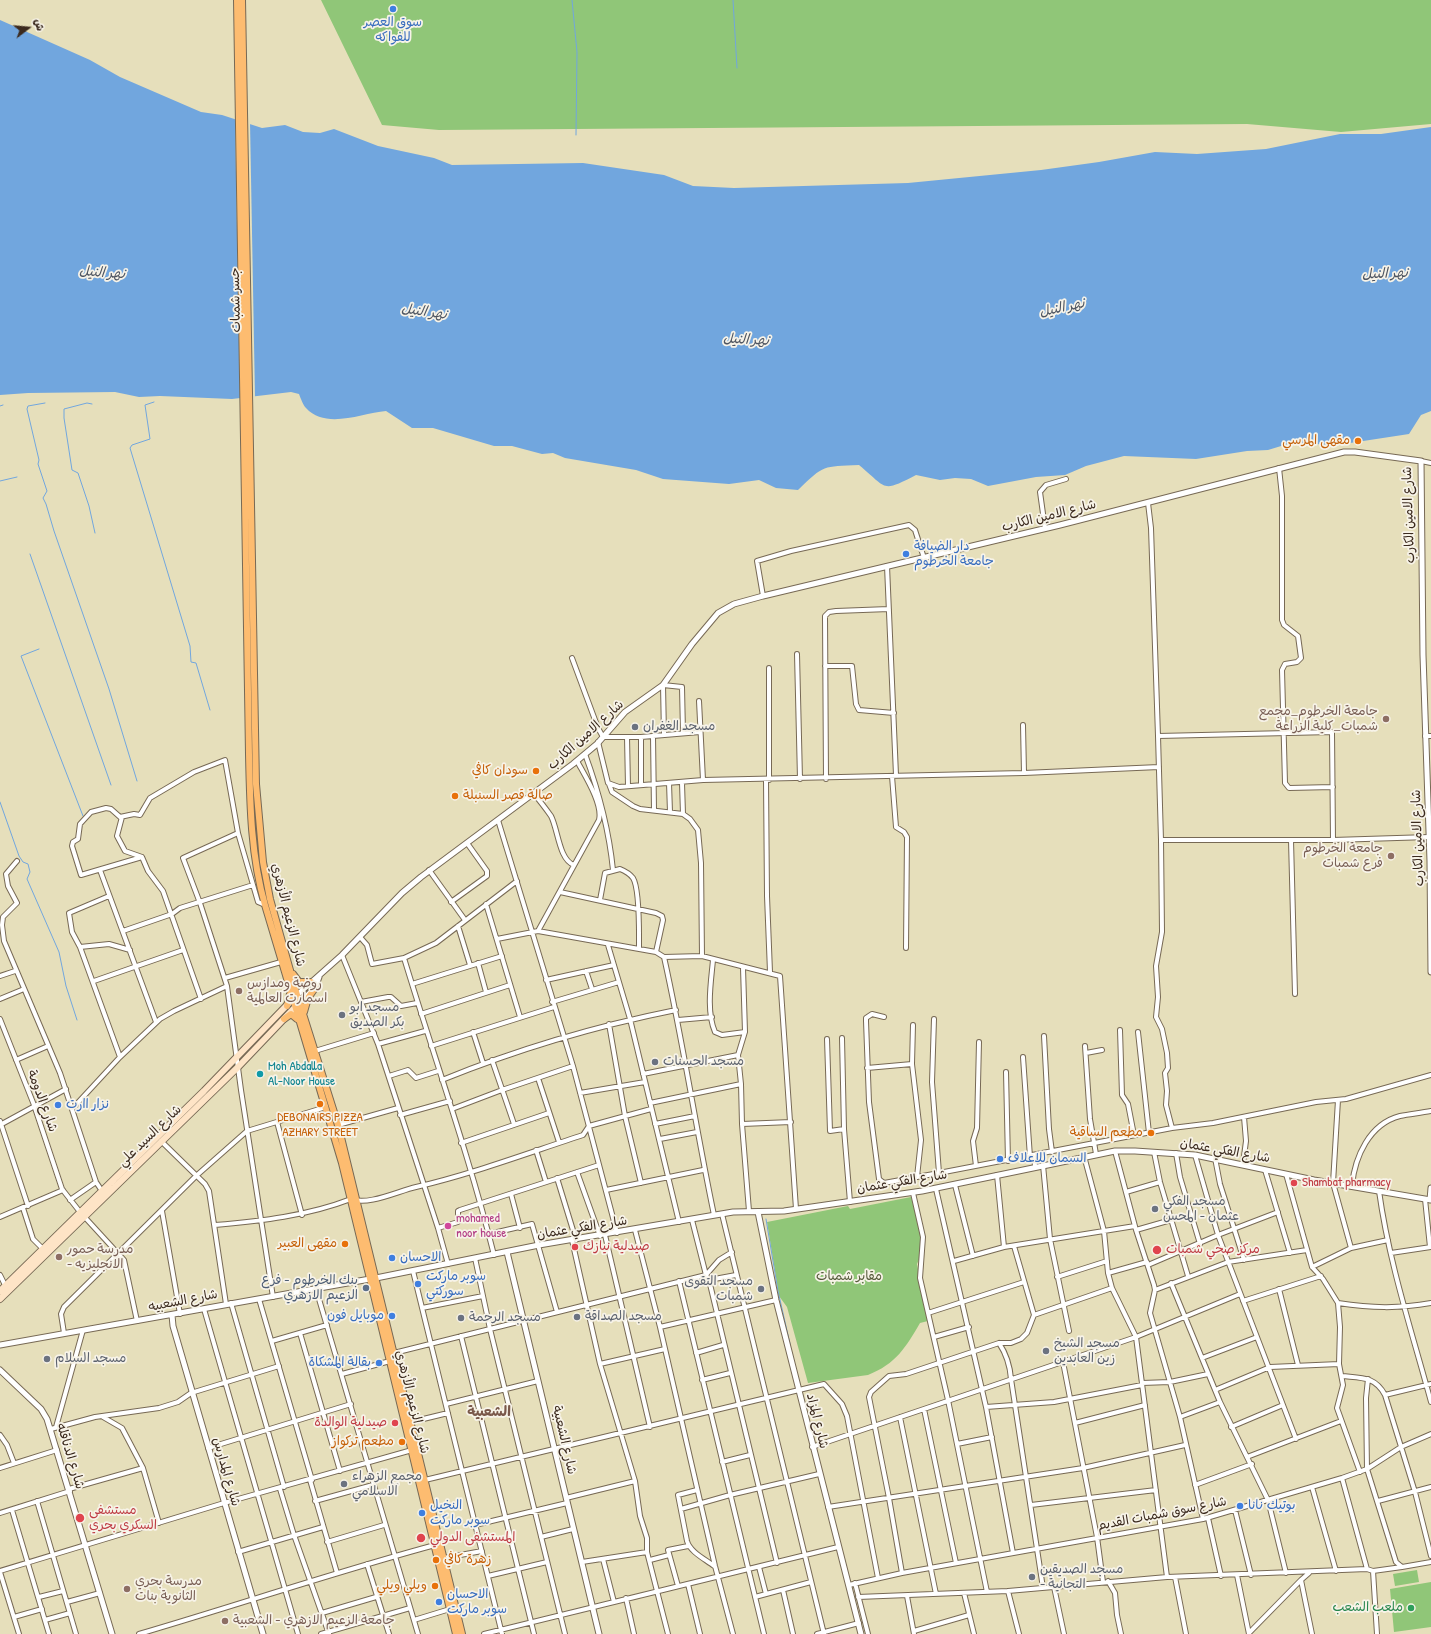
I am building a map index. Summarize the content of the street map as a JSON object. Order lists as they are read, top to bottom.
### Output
{
  "streets": {
    "main road": ["جسر شمبات", "شارع الزعيم الأزهري", "شارع السيد علي"],
    "street": [
      "شارع الامين الكارب",
      "شارع الدومة",
      "شارع الفكي عثمان",
      "شارع الشعبيه",
      "شارع المزاد",
      "شارع الشعبية",
      "شارع الدناقله",
      "شارع المدارس",
      "شارع سوق شمبات القديم"
    ]
  },
  "crossings": [
    ["جسر شمبات", "شارع الزعيم الأزهري"],
    ["شارع الامين الكارب", "شارع الزعيم الأزهري"],
    ["شارع الامين الكارب", "شارع السيد علي"],
    ["شارع الزعيم الأزهري", "شارع السيد علي"],
    ["شارع الزعيم الأزهري", "شارع الفكي عثمان"],
    ["شارع الزعيم الأزهري", "شارع الشعبيه"],
    ["شارع الدومة", "شارع السيد علي"],
    ["شارع الفكي عثمان", "شارع الشعبيه"],
    ["شارع الفكي عثمان", "شارع المزاد"],
    ["شارع الفكي عثمان", "شارع الشعبية"],
    ["شارع الشعبيه", "شارع المدارس"],
    ["شارع المزاد", "شارع سوق شمبات القديم"]
  ],
  "districts": ["الشعبية"],
  "water": ["نهر النيل"],
  "parks": ["مقابر شمبات"],
  "places": [
    "سوق العصر للفواكه",
    "مقهى المرسي",
    "دار الضيافة جامعة الخرطوم",
    "جامعة الخرطوم_مجمع شمبات_كلية الزراعة",
    "مسجد الغفران",
    "سودان كافي",
    "صالة قصر السنبلة",
    "جامعة الخرطوم فرع شمبات",
    "روضة ومدازس اسمارت العالمية",
    "مسجد ابو بكر الصديق",
    "مسجد الحسنات",
    "Moh Abdalla Al-Noor House",
    "DEBONAIRS PIZZA AZHARY STREET",
    "نزار اارت",
    "مطعم الساقية",
    "السمان للاعلاف",
    "Shambat pharmacy",
    "مسجد الفكي عثمان - المحس",
    "mohamed noor house",
    "مقهى العبير",
    "صيدلية نيازك",
    "مركز صحي شمبات",
    "مدرسة حمور - الانجليزيه",
    "الاحسان",
    "سوبر ماركت سوركتي",
    "بنك الخرطوم - فرع الزعيم الازهري",
    "مسجد التقوى شمبات",
    "موبايل فون",
    "مسجد الصداقة",
    "مسجد الرحمة",
    "مسجد الشيخ زين العابدين",
    "مسجد السلام",
    "بقالة المشكاة",
    "صيدلية الوالدة",
    "مطعم تركواز",
    "مجمع الزهراء الاسلامي",
    "بوتيك نانا",
    "النخيل سوبر ماركت",
    "مستشفى السكري بحري",
    "المستشفى الدولي",
    "زهرة كافي",
    "مسجد الصديقين - التجانية",
    "ويلي ويلي",
    "مدرسة بحري الثانوية بنات",
    "الاحسان سوبر ماركت",
    "ملعب الشعب",
    "جامعة الزعيم الازهري - الشعبية"
  ],
  "north": "right"
}
